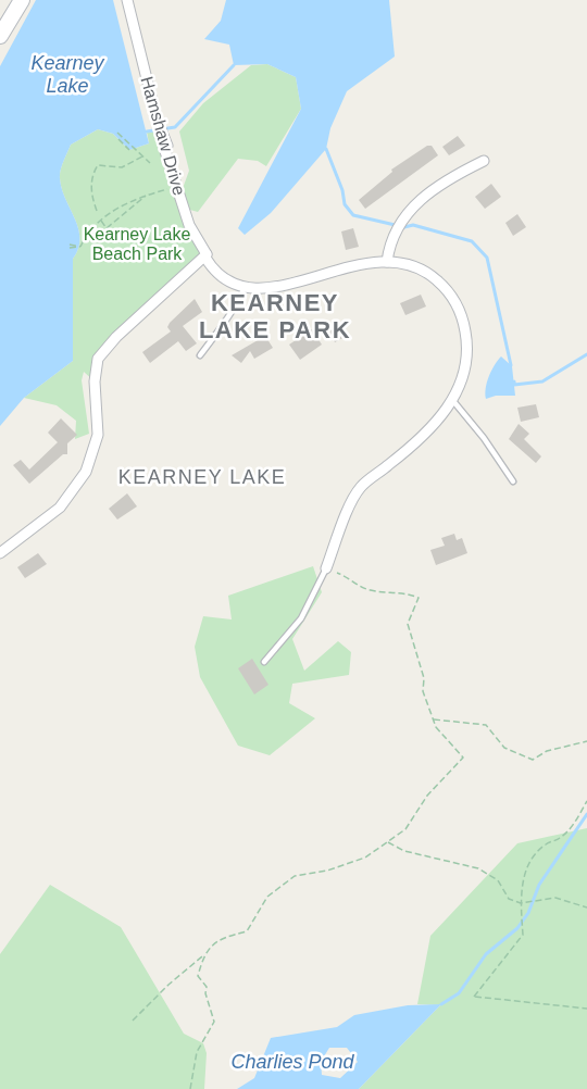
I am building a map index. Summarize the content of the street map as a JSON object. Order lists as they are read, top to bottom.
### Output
{
  "streets": {
    "street": ["Hamshaw Drive"]
  },
  "districts": ["KEARNEY LAKE PARK", "KEARNEY LAKE"],
  "water": ["Kearney Lake", "Charlies Pond"],
  "parks": ["Kearney Lake Beach Park"]
}
